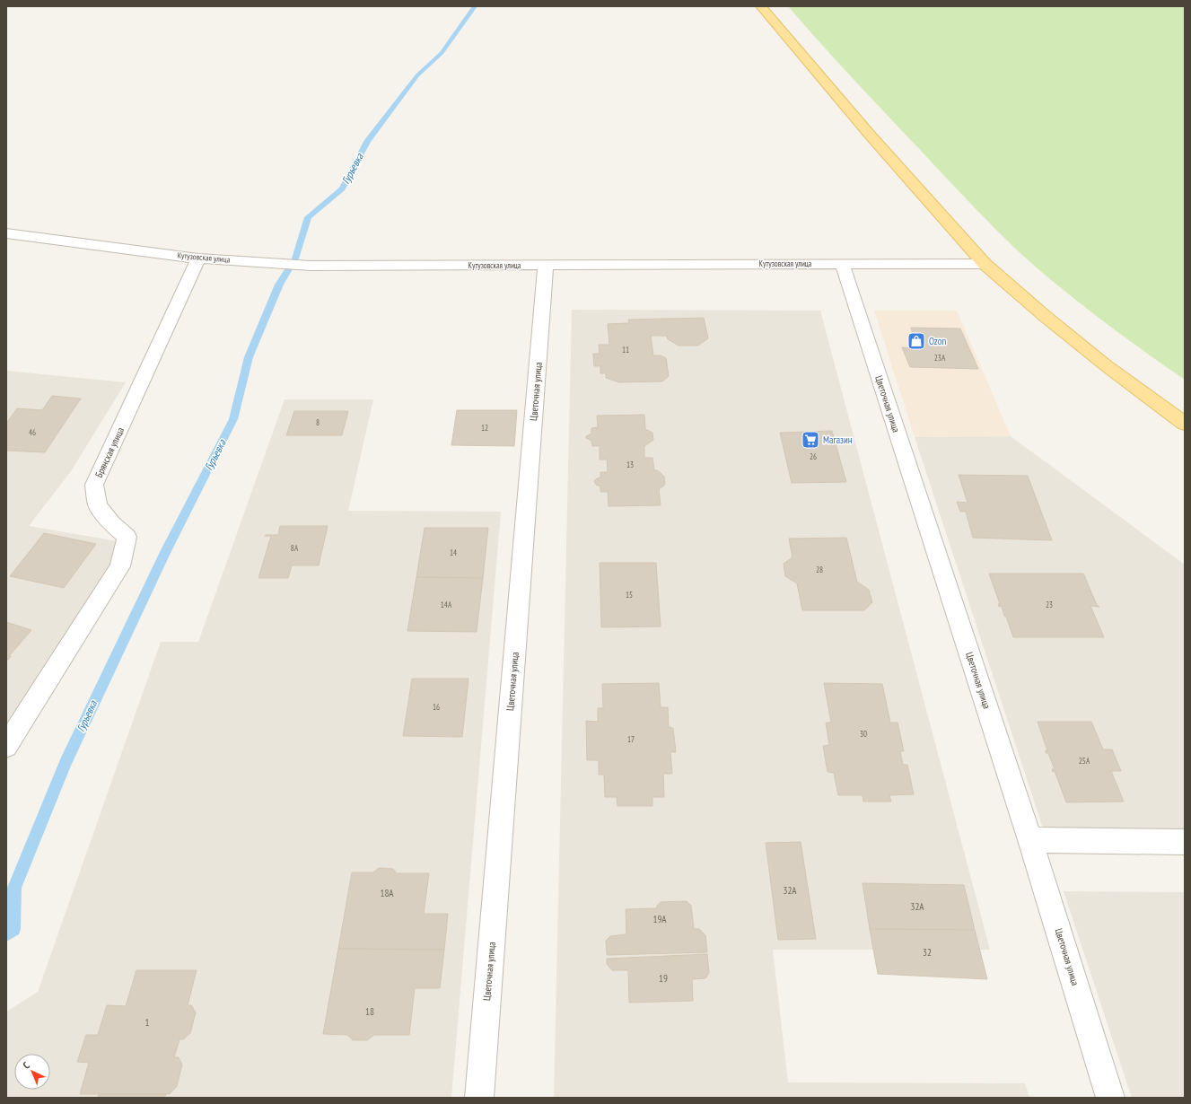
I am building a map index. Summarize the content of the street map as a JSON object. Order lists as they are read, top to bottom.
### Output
{
  "streets": {
    "street": ["Кутузовская улица", "Цветочная улица", "Брянская улица"]
  },
  "crossings": [
    ["Кутузовская улица", "Цветочная улица"],
    ["Кутузовская улица", "Брянская улица"]
  ],
  "water": ["Гурьевка"],
  "places": {
    "shop": ["Ozon"],
    "supermarket": ["Магазин"]
  },
  "house_numbers": [
    "11",
    "23А",
    "8",
    "12",
    "46",
    "26",
    "13",
    "8А",
    "14",
    "28",
    "15",
    "14А",
    "23",
    "16",
    "30",
    "17",
    "25А",
    "32А",
    "18А",
    "32А",
    "19А",
    "32",
    "19",
    "18",
    "1"
  ],
  "north": "top left"
}
